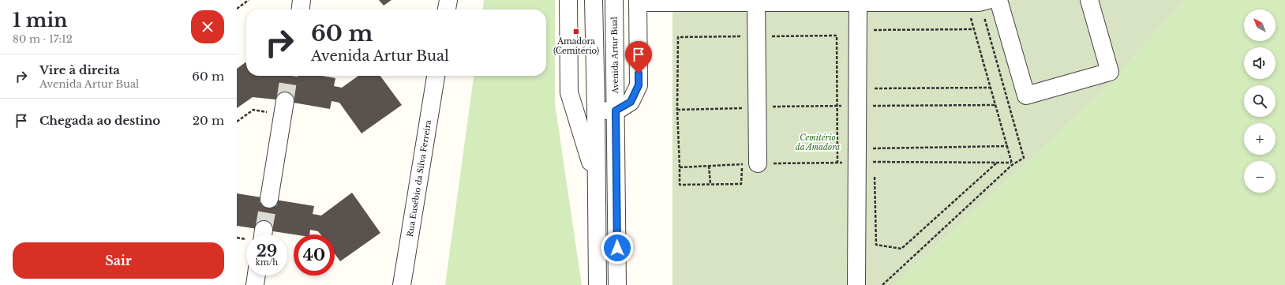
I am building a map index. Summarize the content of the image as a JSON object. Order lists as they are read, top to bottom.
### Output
{
  "streets": {
    "street": ["Avenida Artur Bual", "Rua Eusébio da Silva Ferreira"]
  },
  "parks": ["Cemitério da Amadora"],
  "places": {
    "transit": ["Amadora (Cemitério)"]
  },
  "north": "top left",
  "page": {
    "heading": ["1 min", "80 m · 17:12"],
    "map_buttons": ["+", "−"],
    "turn": ["60 m", "Avenida Artur Bual"],
    "list": [
      {
        "name": "Vire à direita",
        "note": "Avenida Artur Bual",
        "value": "60 m"
      },
      {
        "name": "Chegada ao destino",
        "value": "20 m"
      }
    ],
    "speed": "29 km/h",
    "limit": "40",
    "buttons": "Sair"
  }
}
